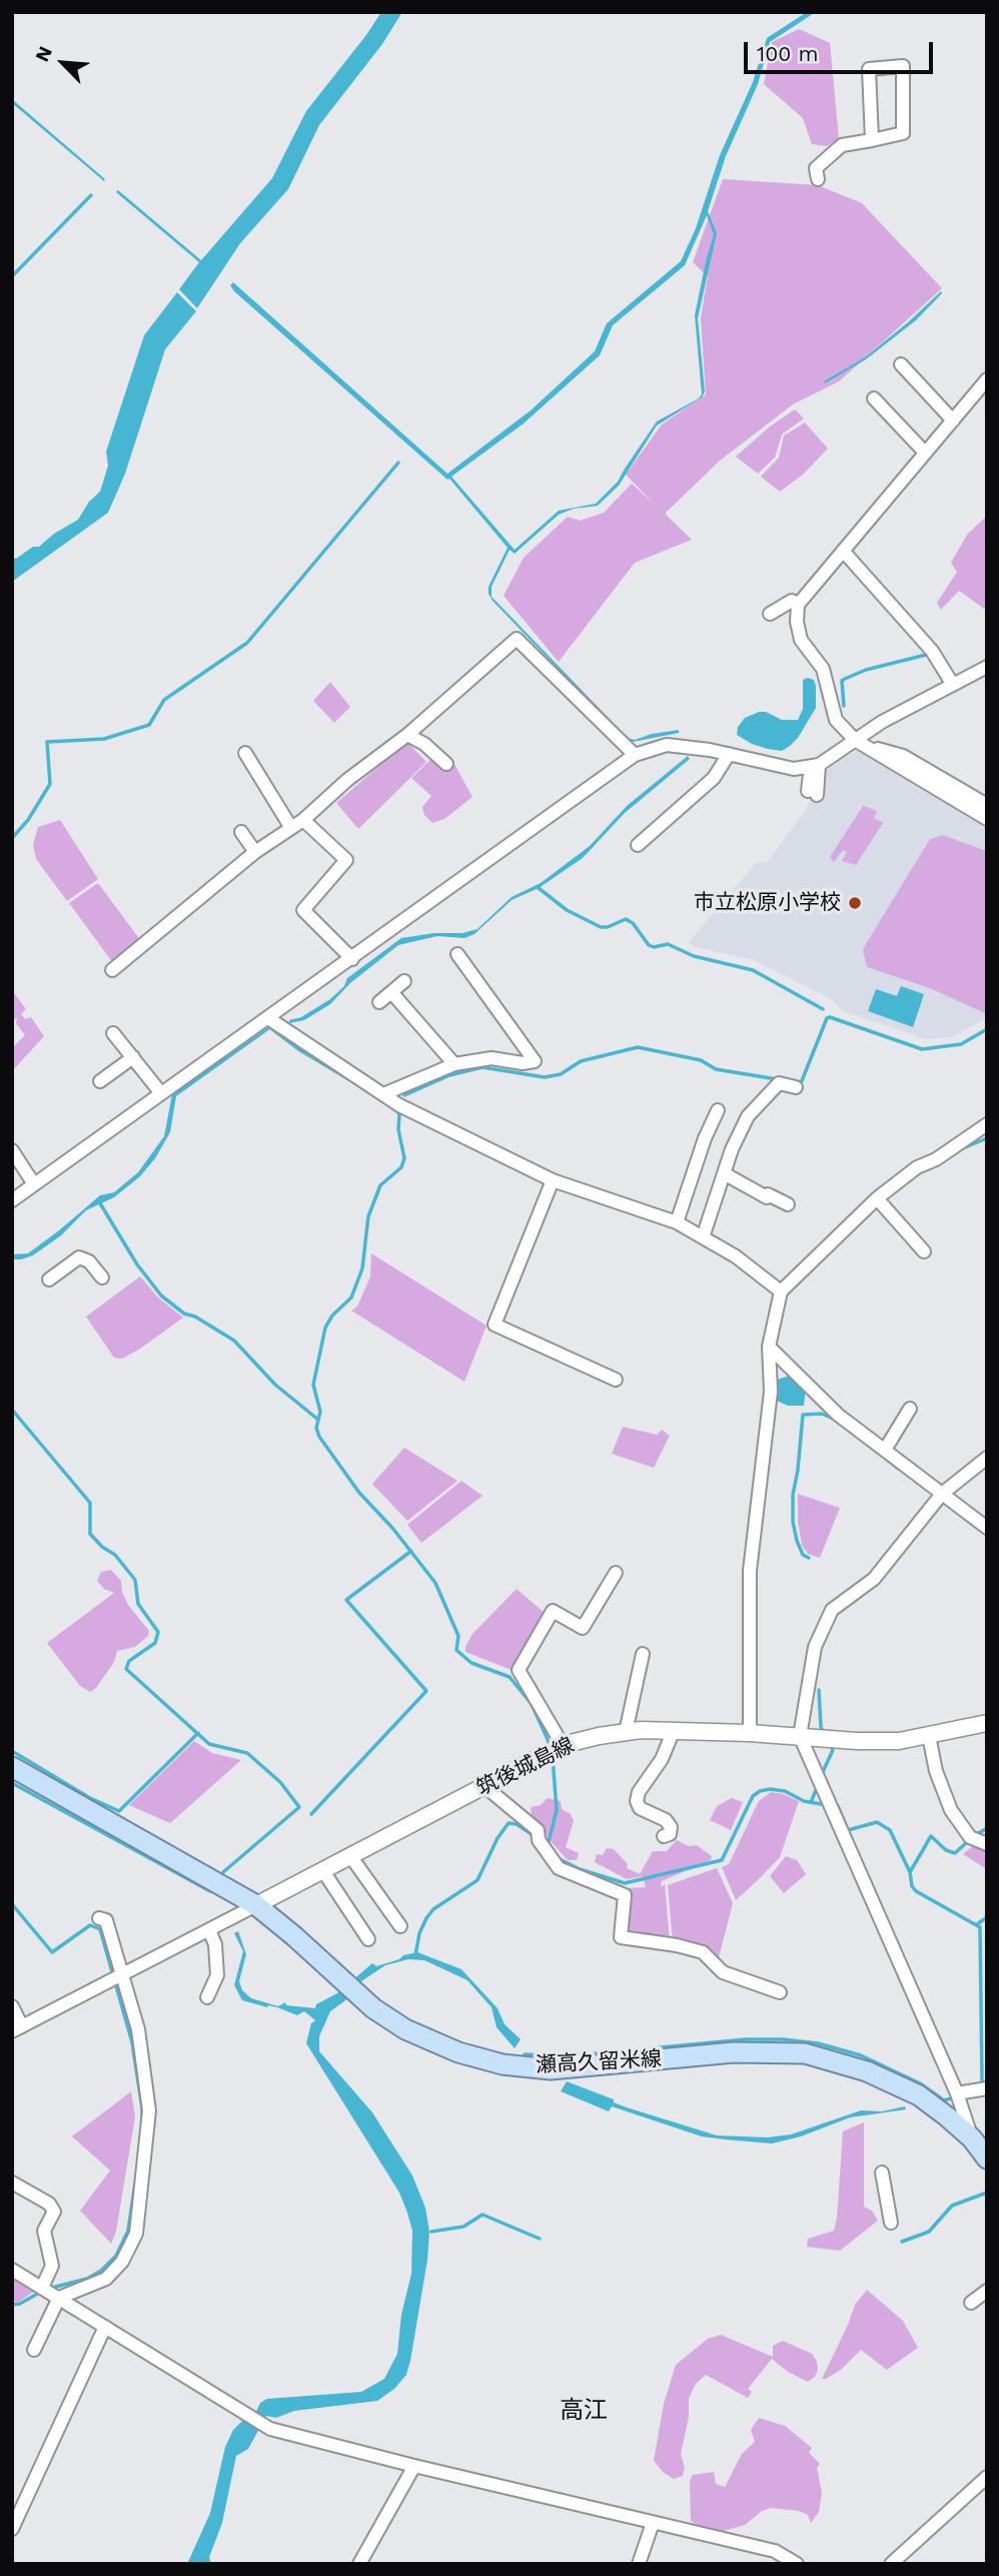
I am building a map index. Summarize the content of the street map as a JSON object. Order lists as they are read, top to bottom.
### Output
{
  "streets": {
    "main road": ["瀬高久留米線"],
    "street": ["筑後城島線"]
  },
  "crossings": [
    ["筑後城島線", "瀬高久留米線"]
  ],
  "districts": ["高江"],
  "places": ["市立松原小学校"],
  "scale_bar": "100 m",
  "north": "top left"
}
